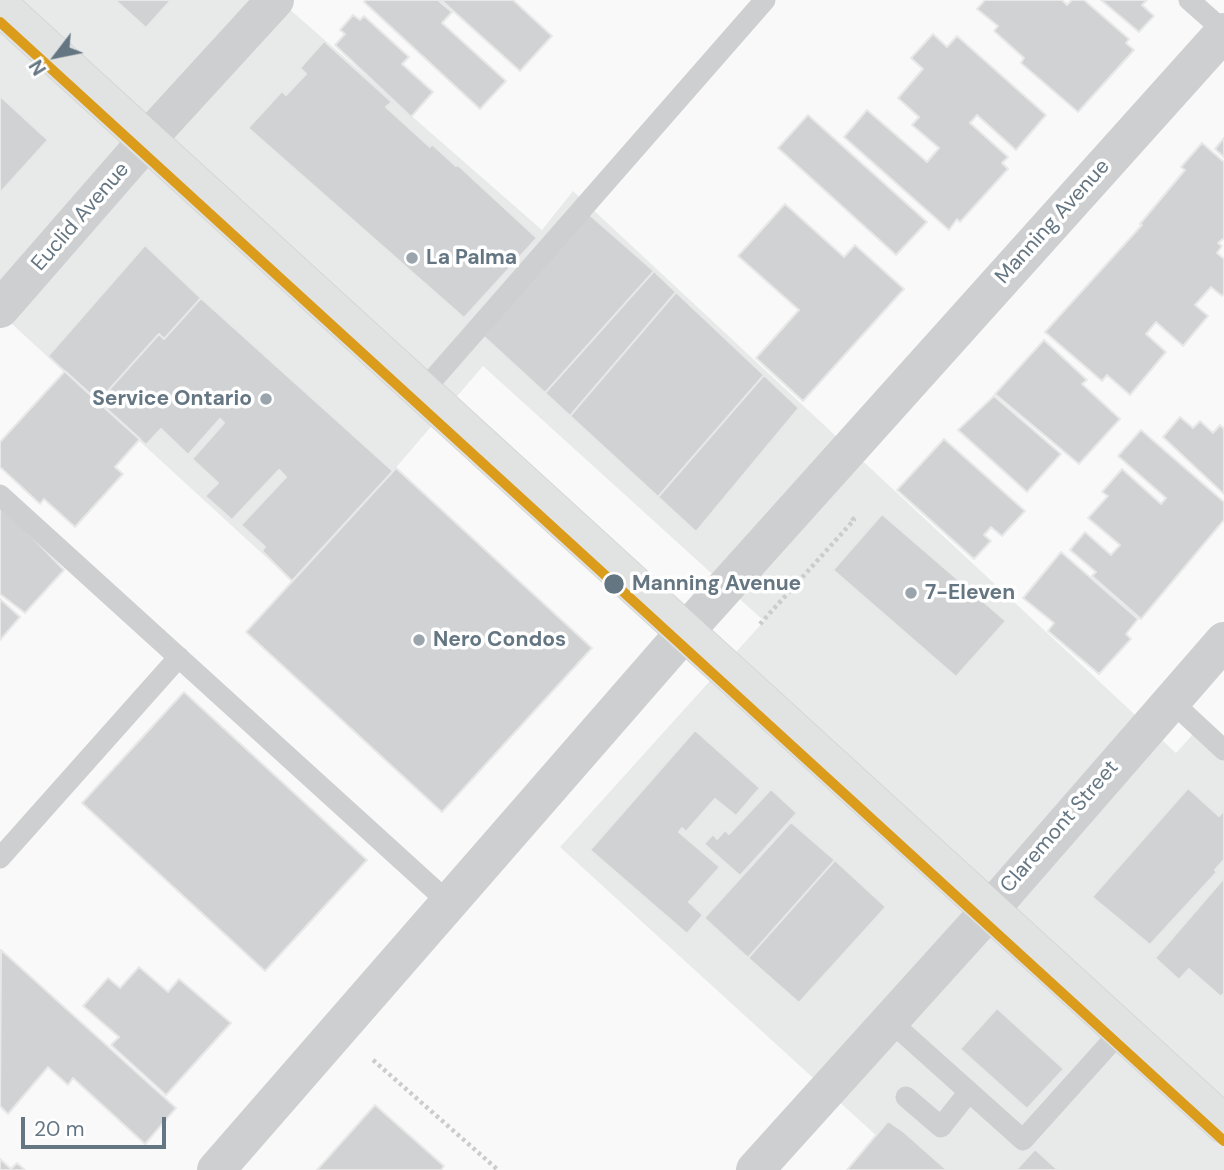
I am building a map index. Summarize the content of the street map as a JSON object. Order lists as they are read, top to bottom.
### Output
{
  "streets": {
    "street": ["Euclid Avenue", "Manning Avenue", "Claremont Street"]
  },
  "places": [
    "La Palma",
    "Service Ontario",
    "Manning Avenue",
    "7-Eleven",
    "Nero Condos"
  ],
  "scale_bar": "20 m",
  "north": "bottom left"
}
